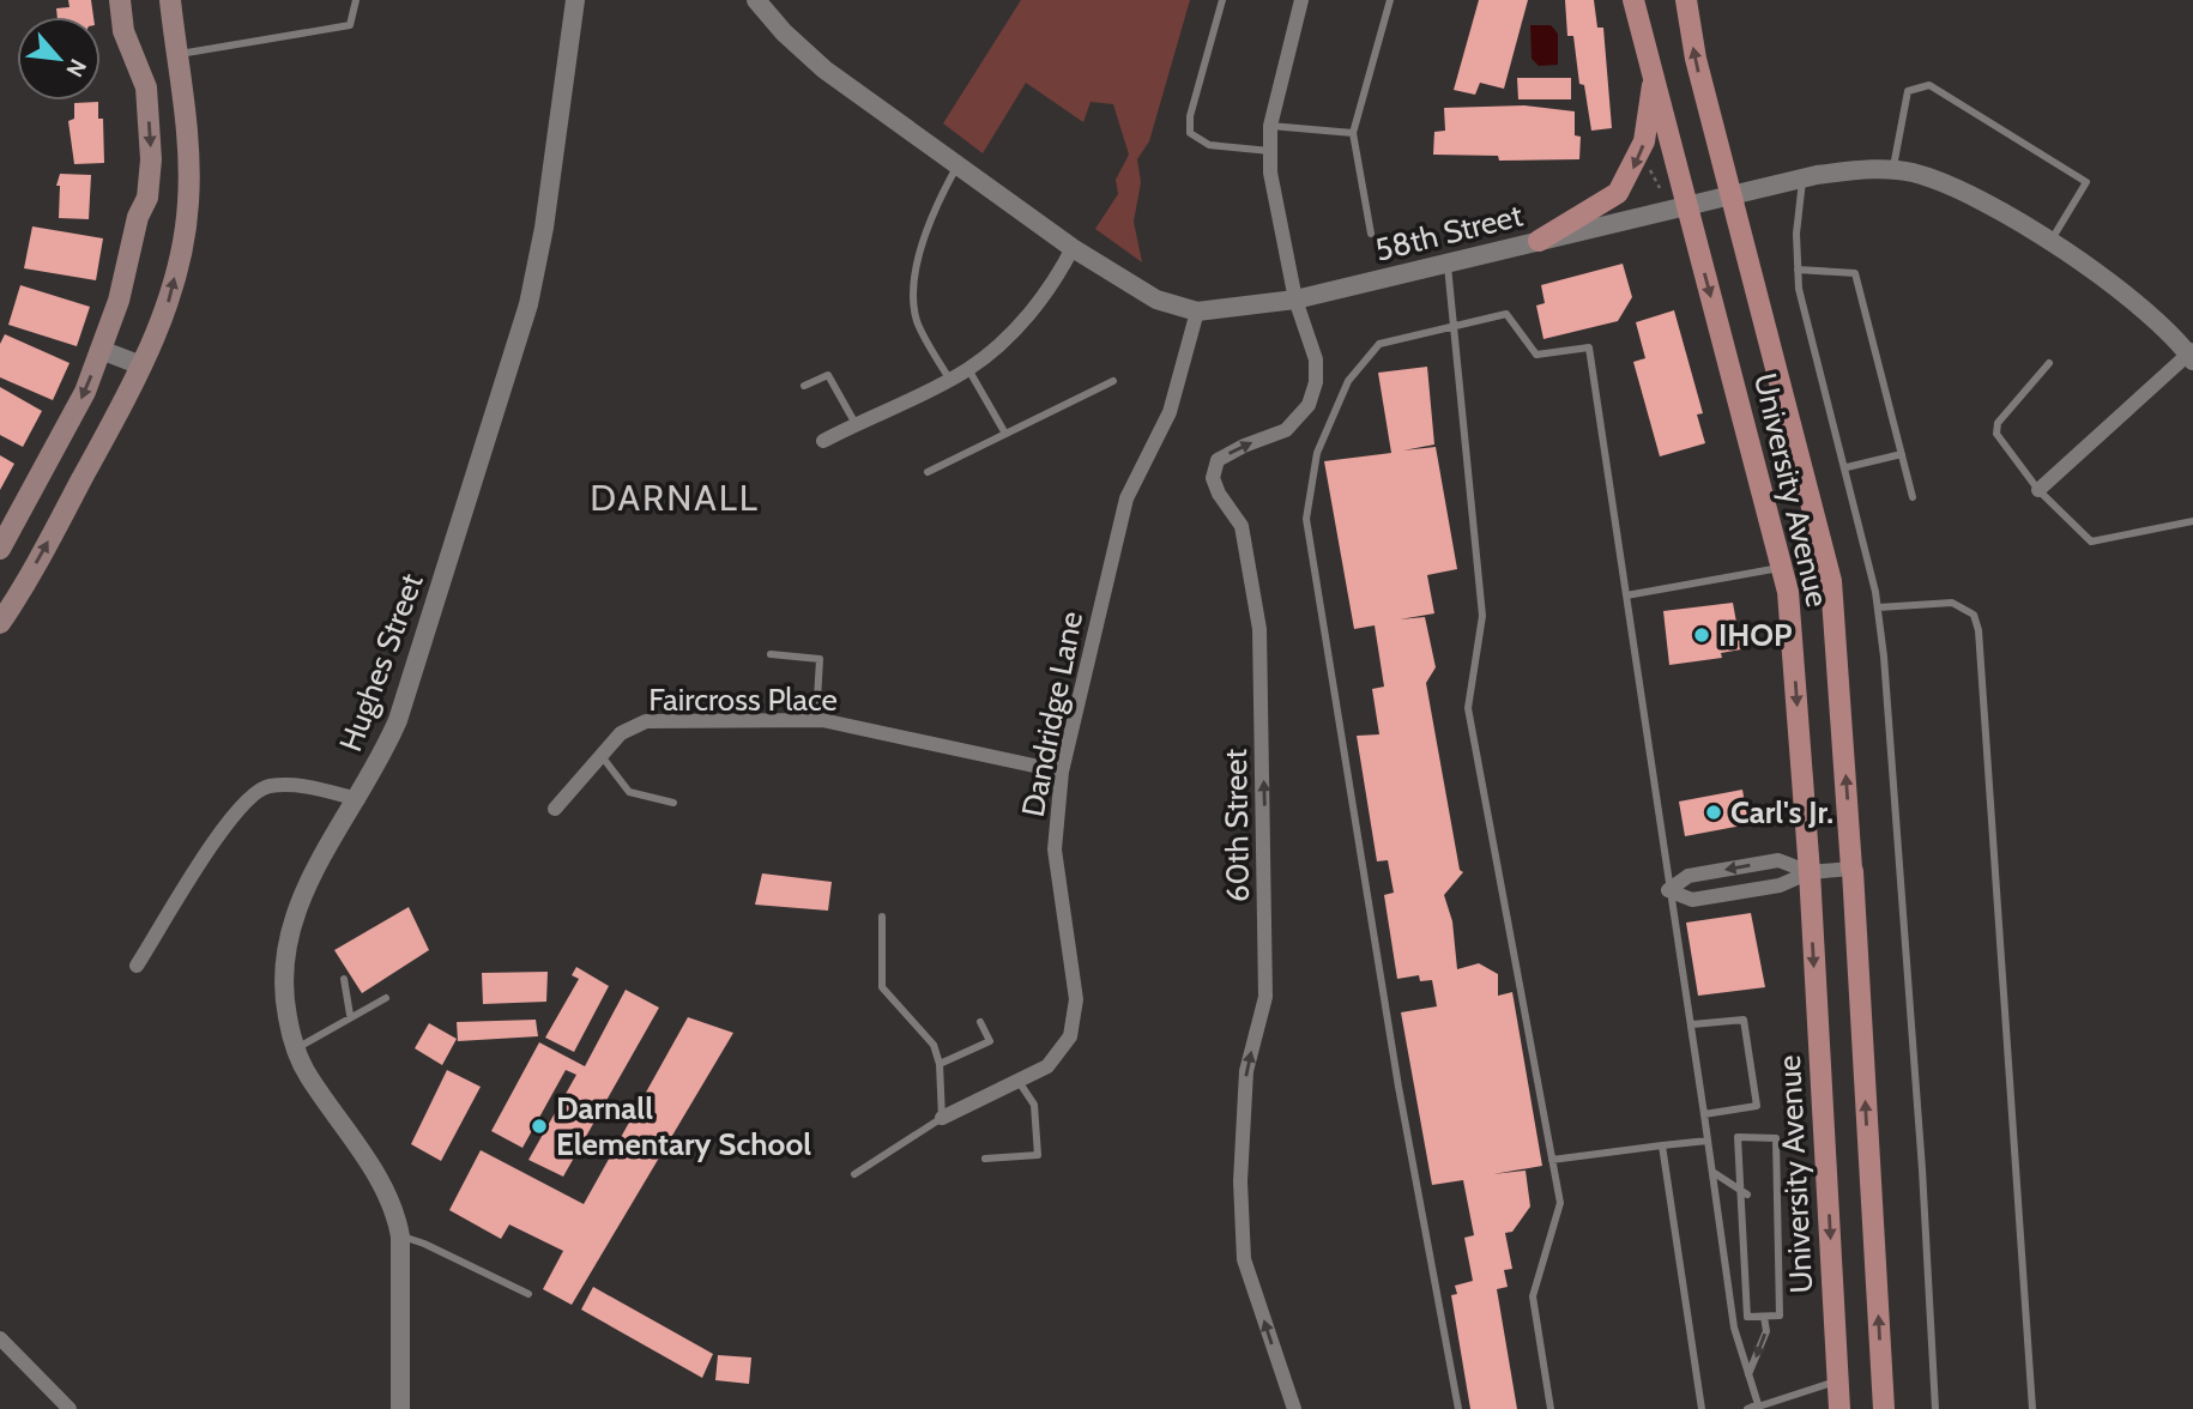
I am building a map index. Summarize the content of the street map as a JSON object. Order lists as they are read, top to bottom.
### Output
{
  "streets": {
    "main road": ["University Avenue"],
    "street": [
      "58th Street",
      "Hughes Street",
      "Faircross Place",
      "Dandridge Lane",
      "60th Street"
    ]
  },
  "crossings": [
    ["58th Street", "University Avenue"],
    ["58th Street", "Dandridge Lane"],
    ["58th Street", "60th Street"],
    ["Faircross Place", "Dandridge Lane"]
  ],
  "one_way": ["60th Street"],
  "districts": ["DARNALL"],
  "places": ["IHOP", "Carl's Jr.", "Darnall Elementary School"],
  "north": "bottom right"
}
